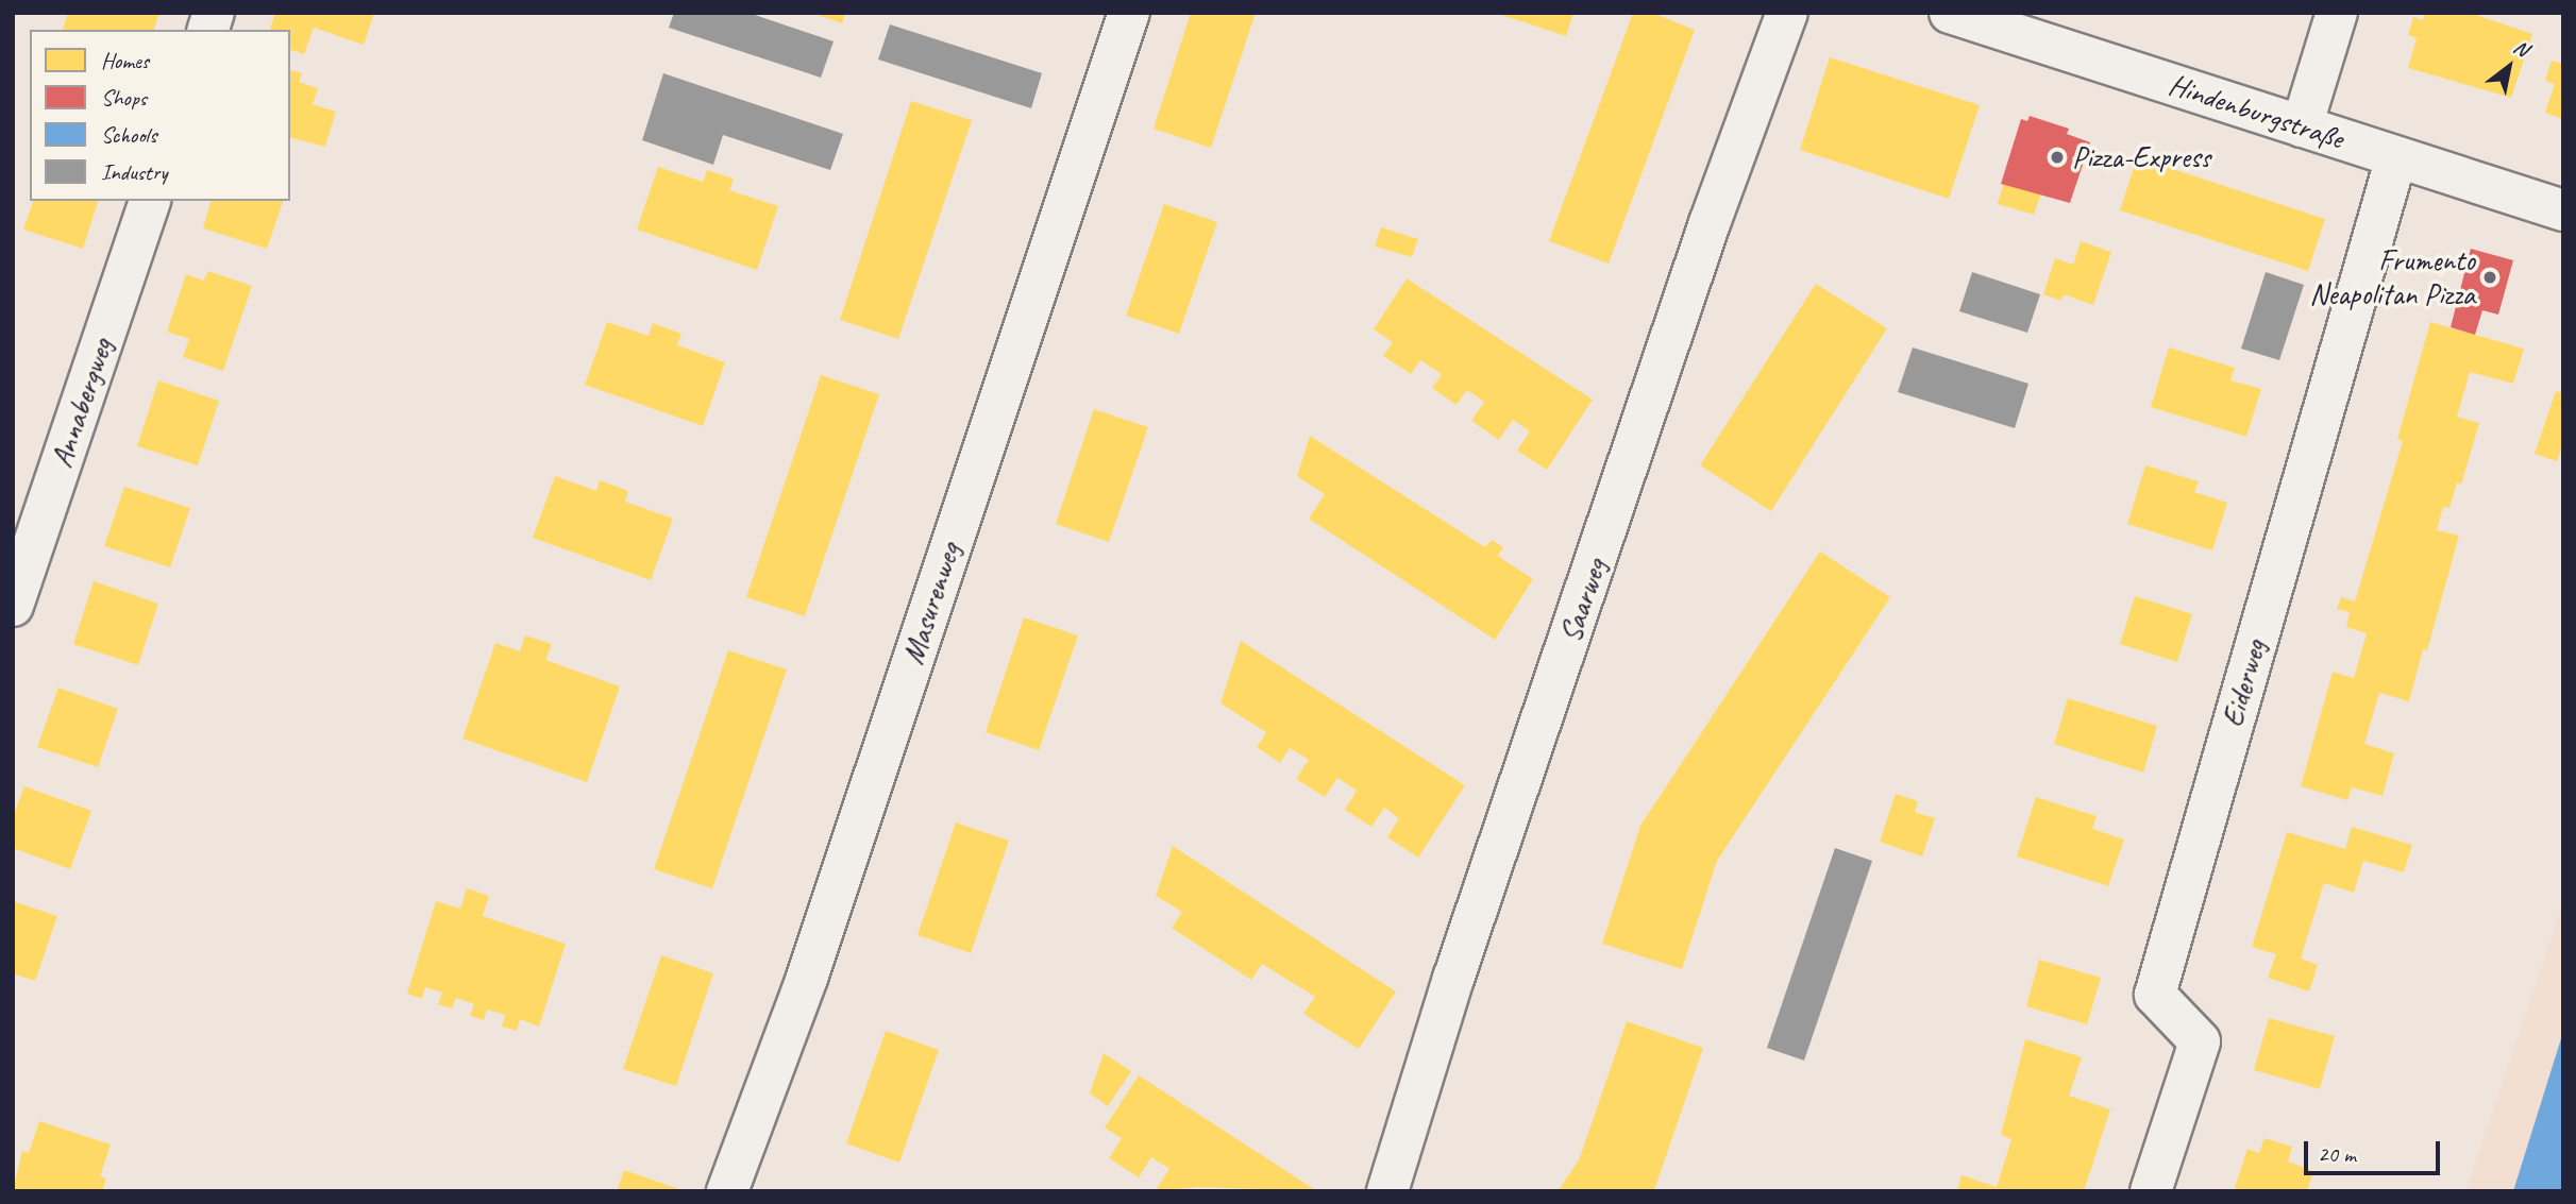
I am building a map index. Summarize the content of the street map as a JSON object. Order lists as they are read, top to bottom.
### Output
{
  "streets": {
    "street": [
      "Hindenburgstraße",
      "Annabergweg",
      "Saarweg",
      "Masurenweg",
      "Eiderweg"
    ]
  },
  "crossings": [
    ["Hindenburgstraße", "Eiderweg"]
  ],
  "places": ["Pizza-Express", "Frumento Neapolitan Pizza"],
  "legend": [
    "Homes",
    "Shops",
    "Schools",
    "Industry"
  ],
  "scale_bar": "20 m",
  "north": "top right"
}
